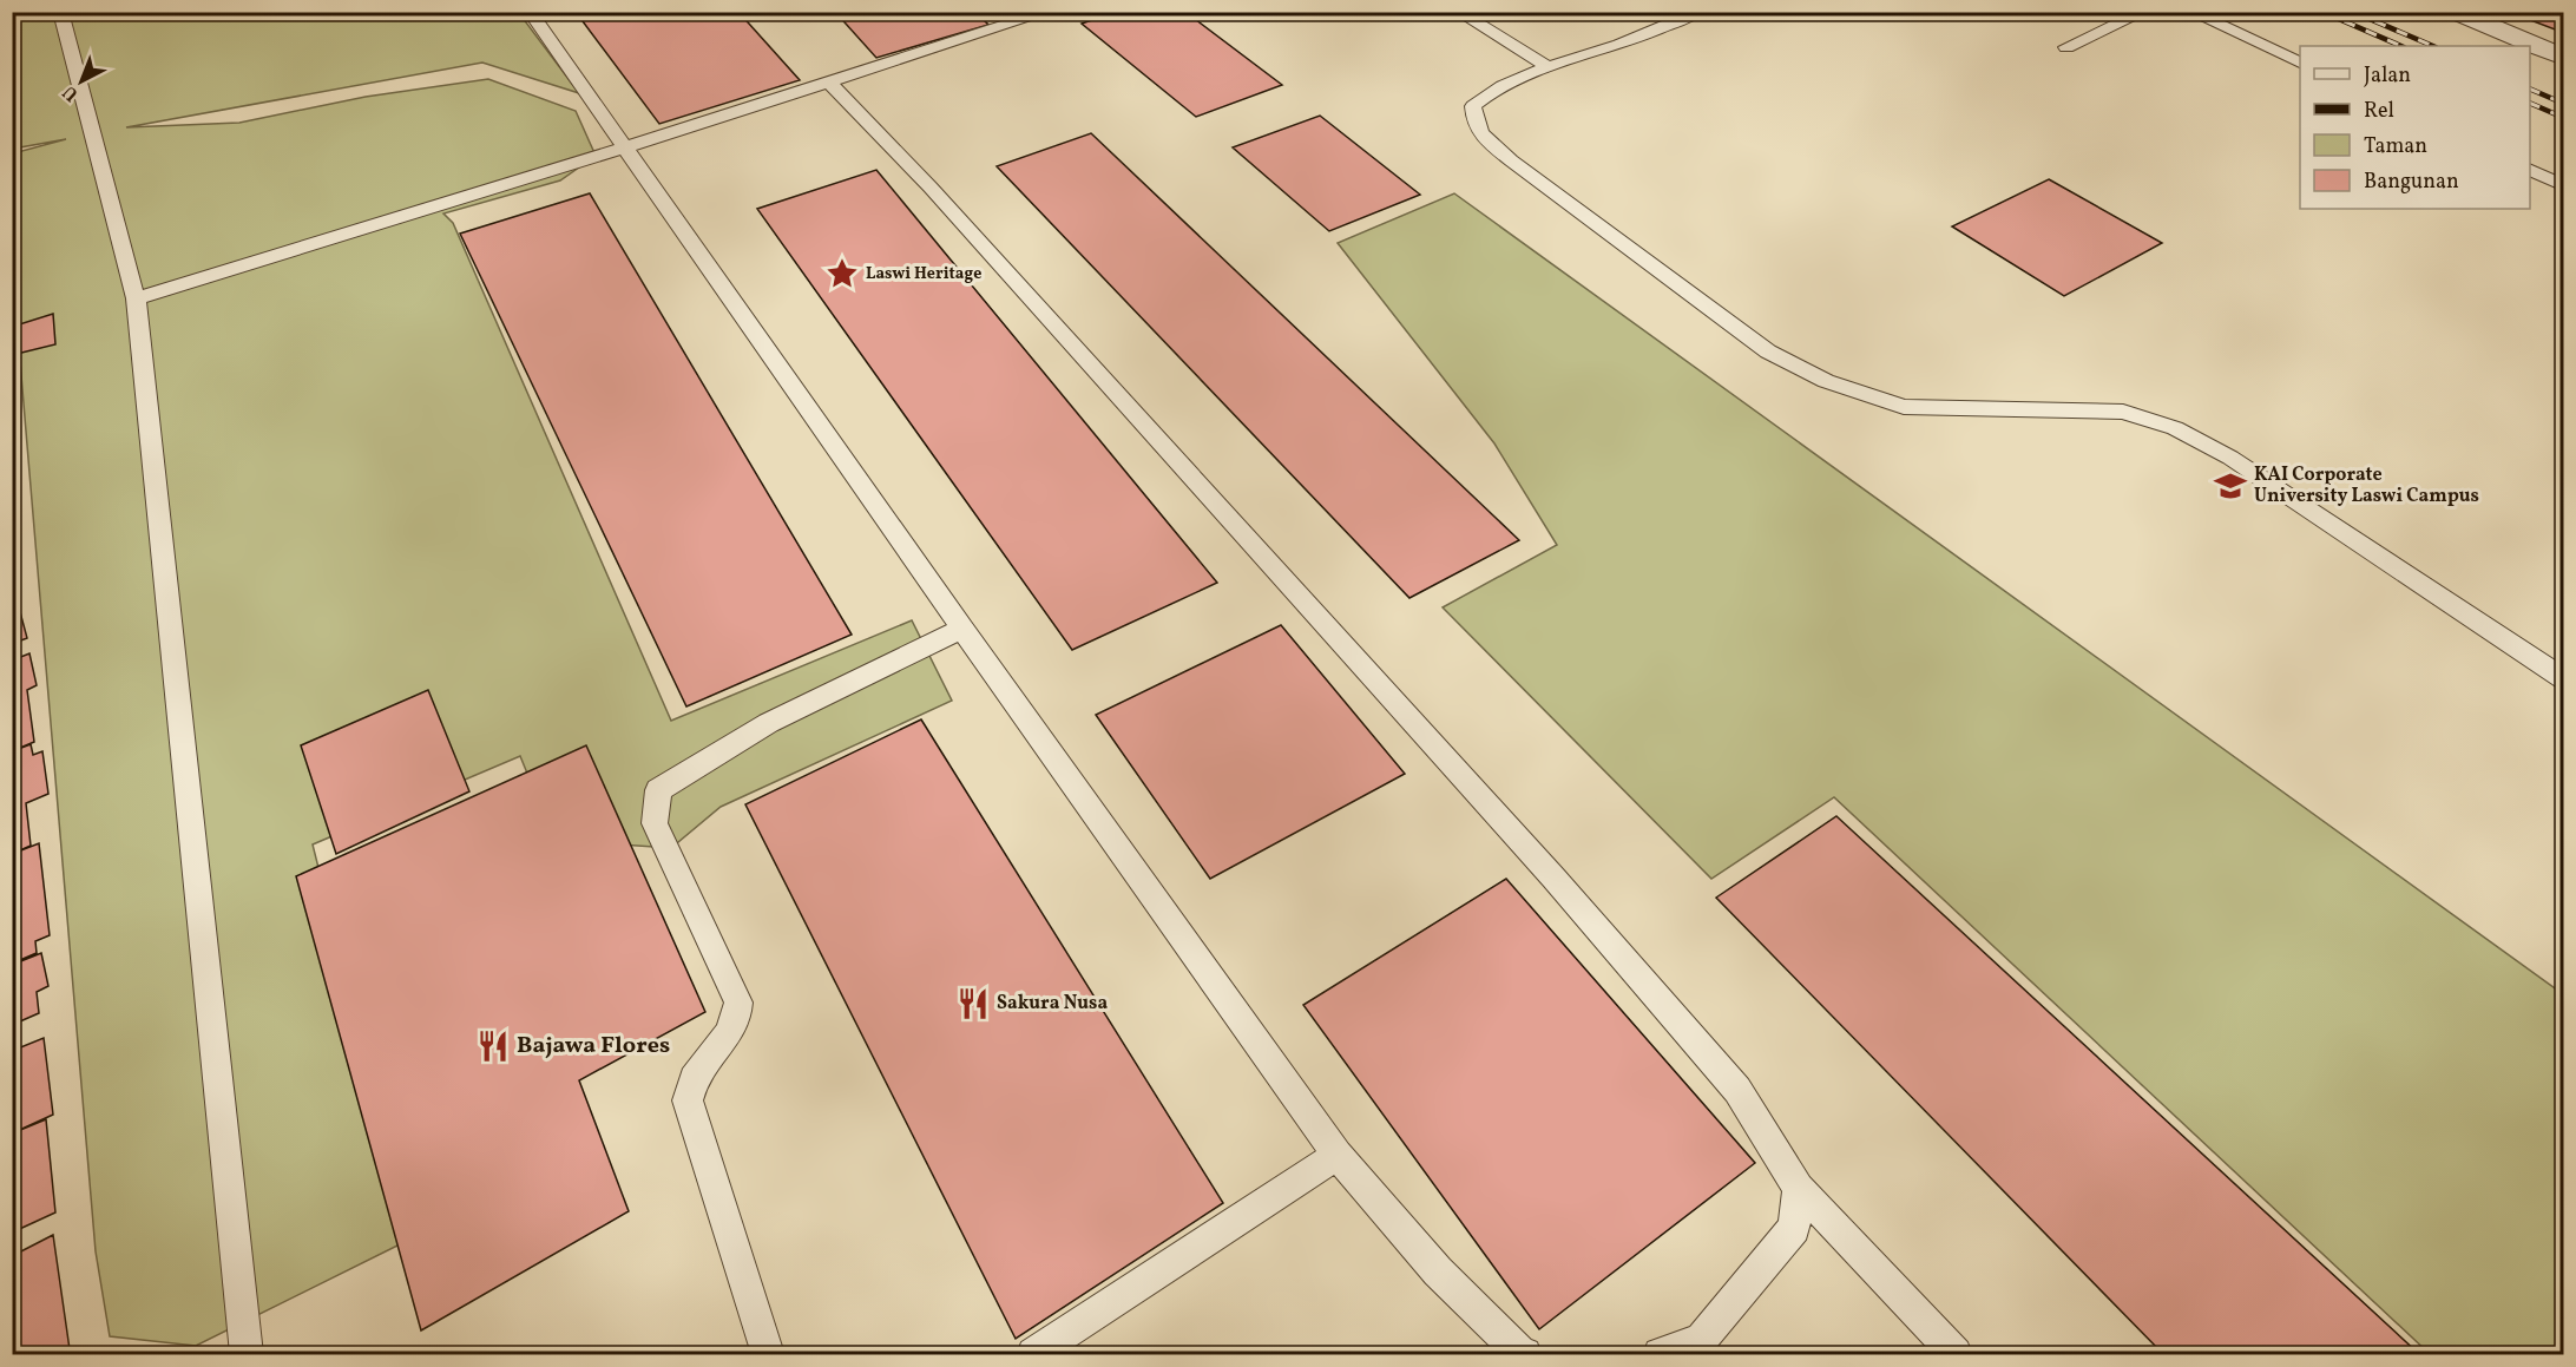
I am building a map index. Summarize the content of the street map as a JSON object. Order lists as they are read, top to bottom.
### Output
{
  "places": {
    "place": ["Laswi Heritage"],
    "school or university": ["KAI Corporate University Laswi Campus"],
    "restaurant": ["Sakura Nusa", "Bajawa Flores"]
  },
  "legend": [
    "Jalan",
    "Rel",
    "Taman",
    "Bangunan"
  ],
  "north": "bottom left"
}
